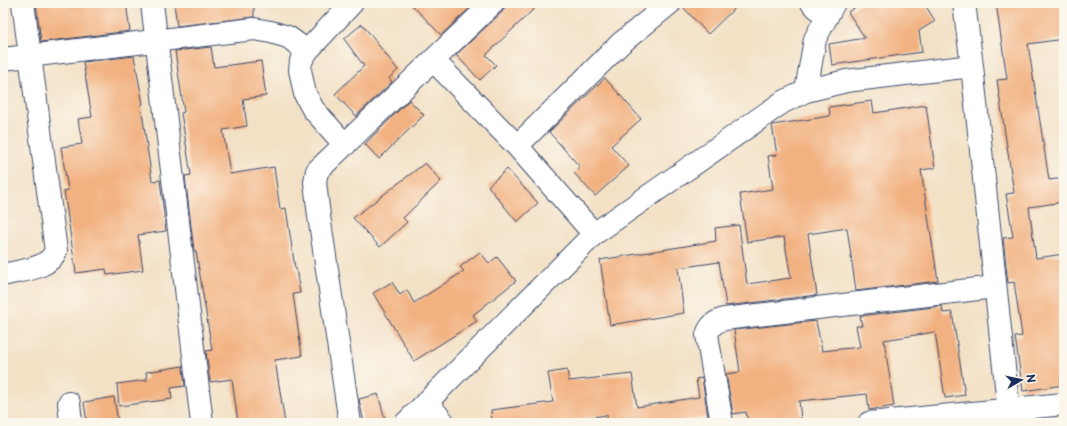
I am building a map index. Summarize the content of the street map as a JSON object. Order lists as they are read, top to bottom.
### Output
{
  "north": "right"
}
